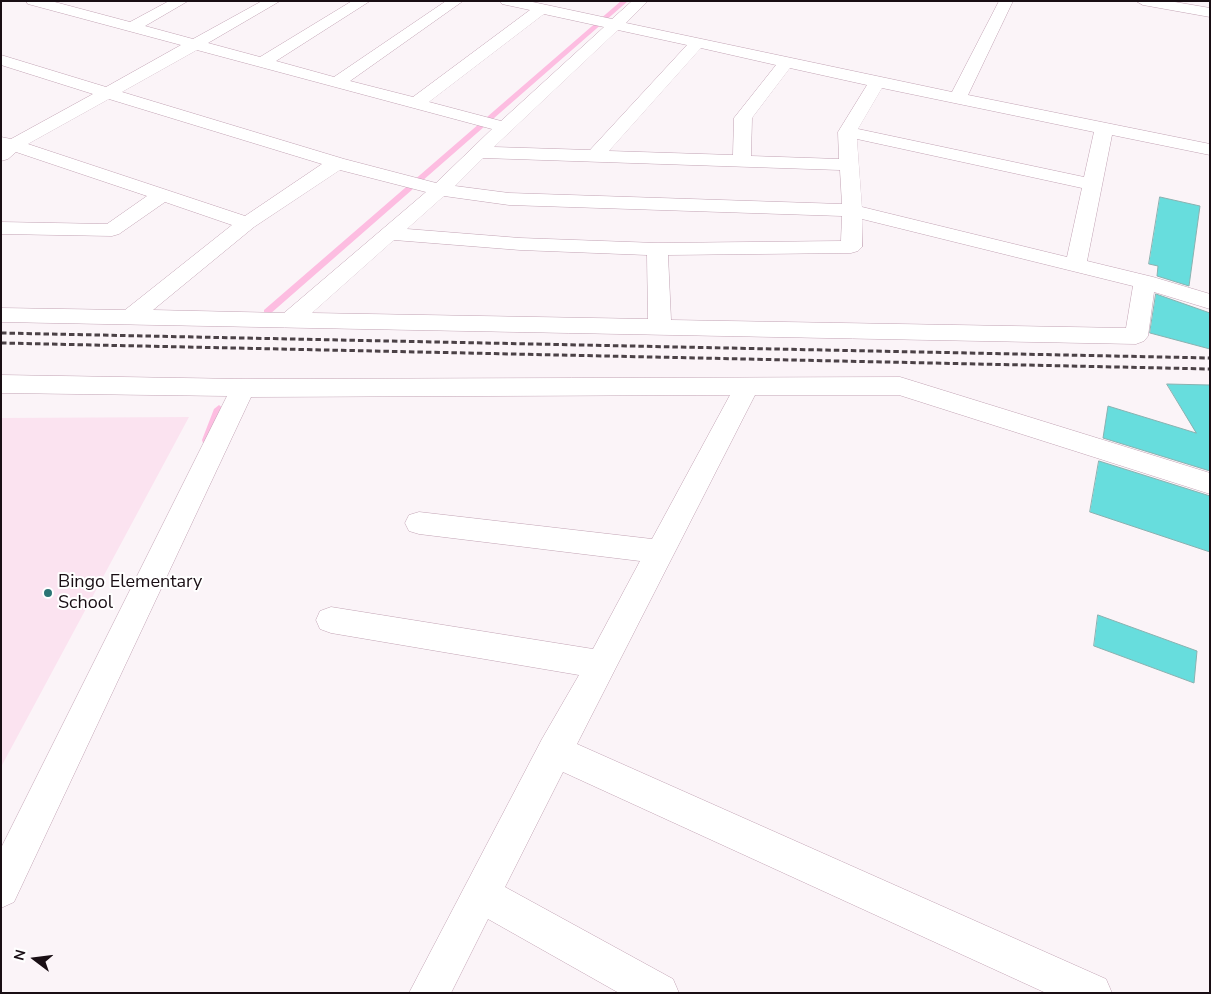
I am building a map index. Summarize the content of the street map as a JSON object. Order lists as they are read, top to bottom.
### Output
{
  "places": ["Bingo Elementary School"],
  "north": "left"
}
